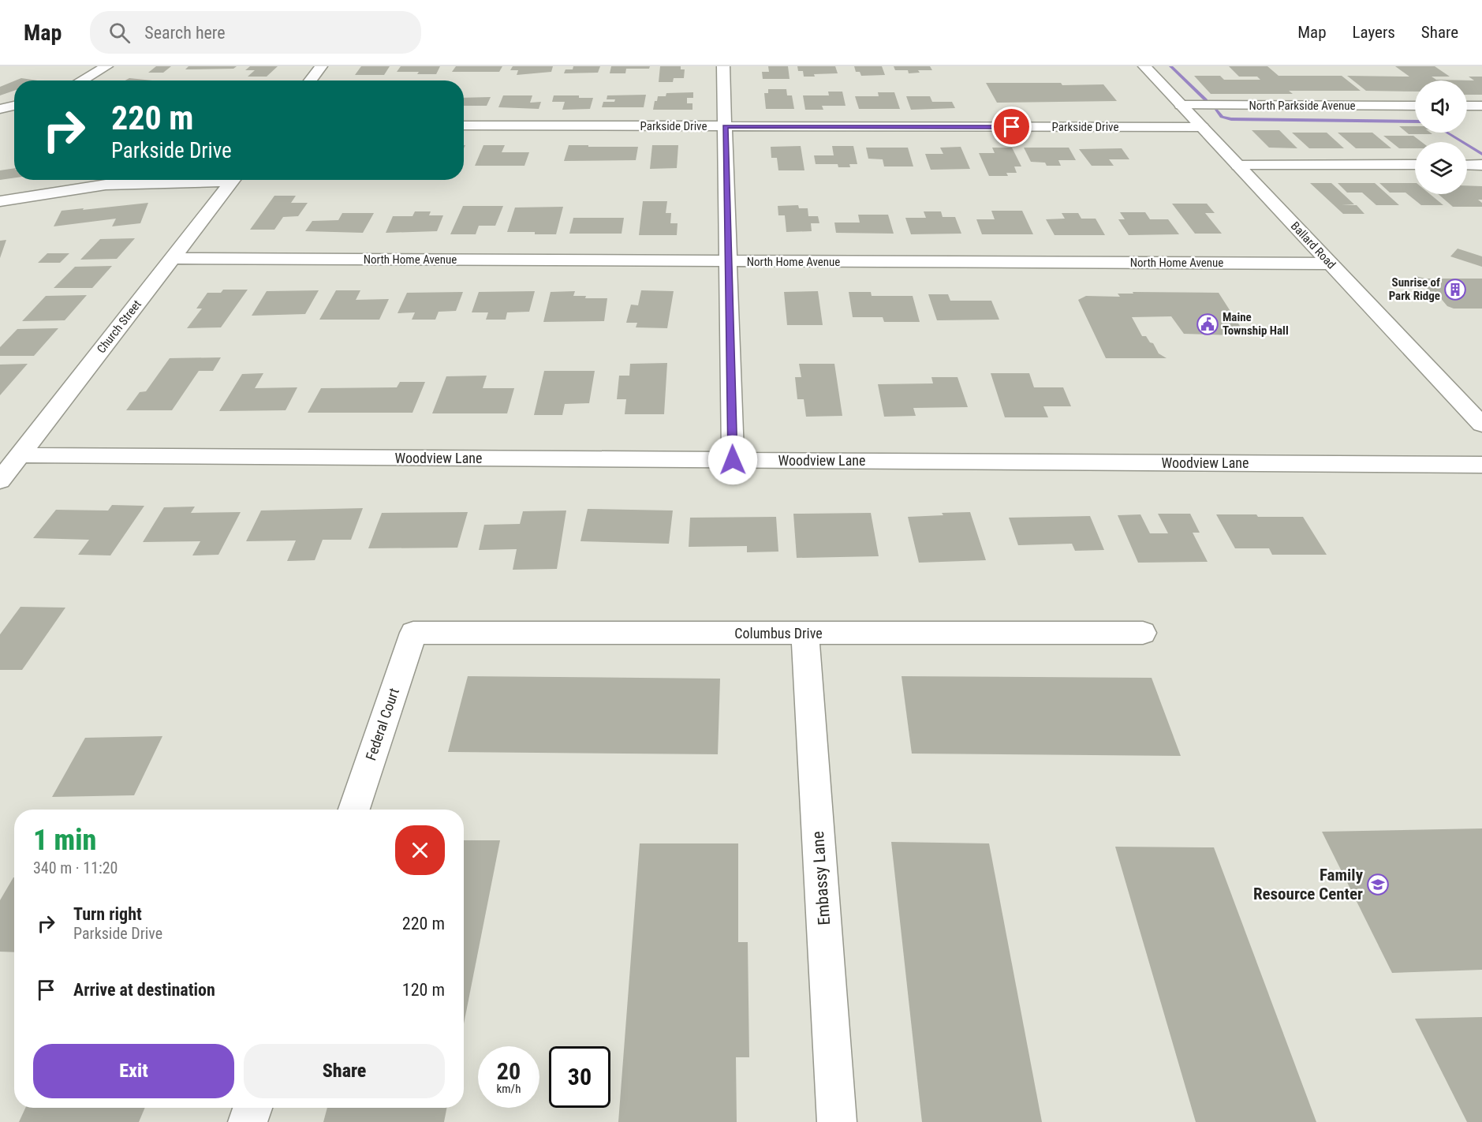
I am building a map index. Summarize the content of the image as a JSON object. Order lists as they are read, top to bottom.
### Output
{
  "streets": {
    "street": [
      "North Parkside Avenue",
      "Parkside Drive",
      "Ballard Road",
      "North Home Avenue",
      "Church Street",
      "Woodview Lane",
      "Columbus Drive",
      "Federal Court",
      "Embassy Lane"
    ]
  },
  "crossings": [
    ["North Parkside Avenue", "Ballard Road"],
    ["Parkside Drive", "Ballard Road"],
    ["Ballard Road", "North Home Avenue"],
    ["North Home Avenue", "Church Street"],
    ["Church Street", "Woodview Lane"],
    ["Columbus Drive", "Federal Court"],
    ["Columbus Drive", "Embassy Lane"]
  ],
  "places": {
    "building": ["Sunrise of Park Ridge"],
    "public building": ["Maine Township Hall"],
    "school or university": ["Family Resource Center"]
  },
  "page": {
    "header": "Map",
    "search": "Search here",
    "nav": ["Map", "Layers", "Share"],
    "turn": ["220 m", "Parkside Drive"],
    "heading": ["1 min", "340 m · 11:20"],
    "list": [
      {
        "name": "Turn right",
        "note": "Parkside Drive",
        "value": "220 m"
      },
      {
        "name": "Arrive at destination",
        "value": "120 m"
      }
    ],
    "buttons": ["Exit", "Share"],
    "speed": "20 km/h",
    "limit": "30"
  }
}
